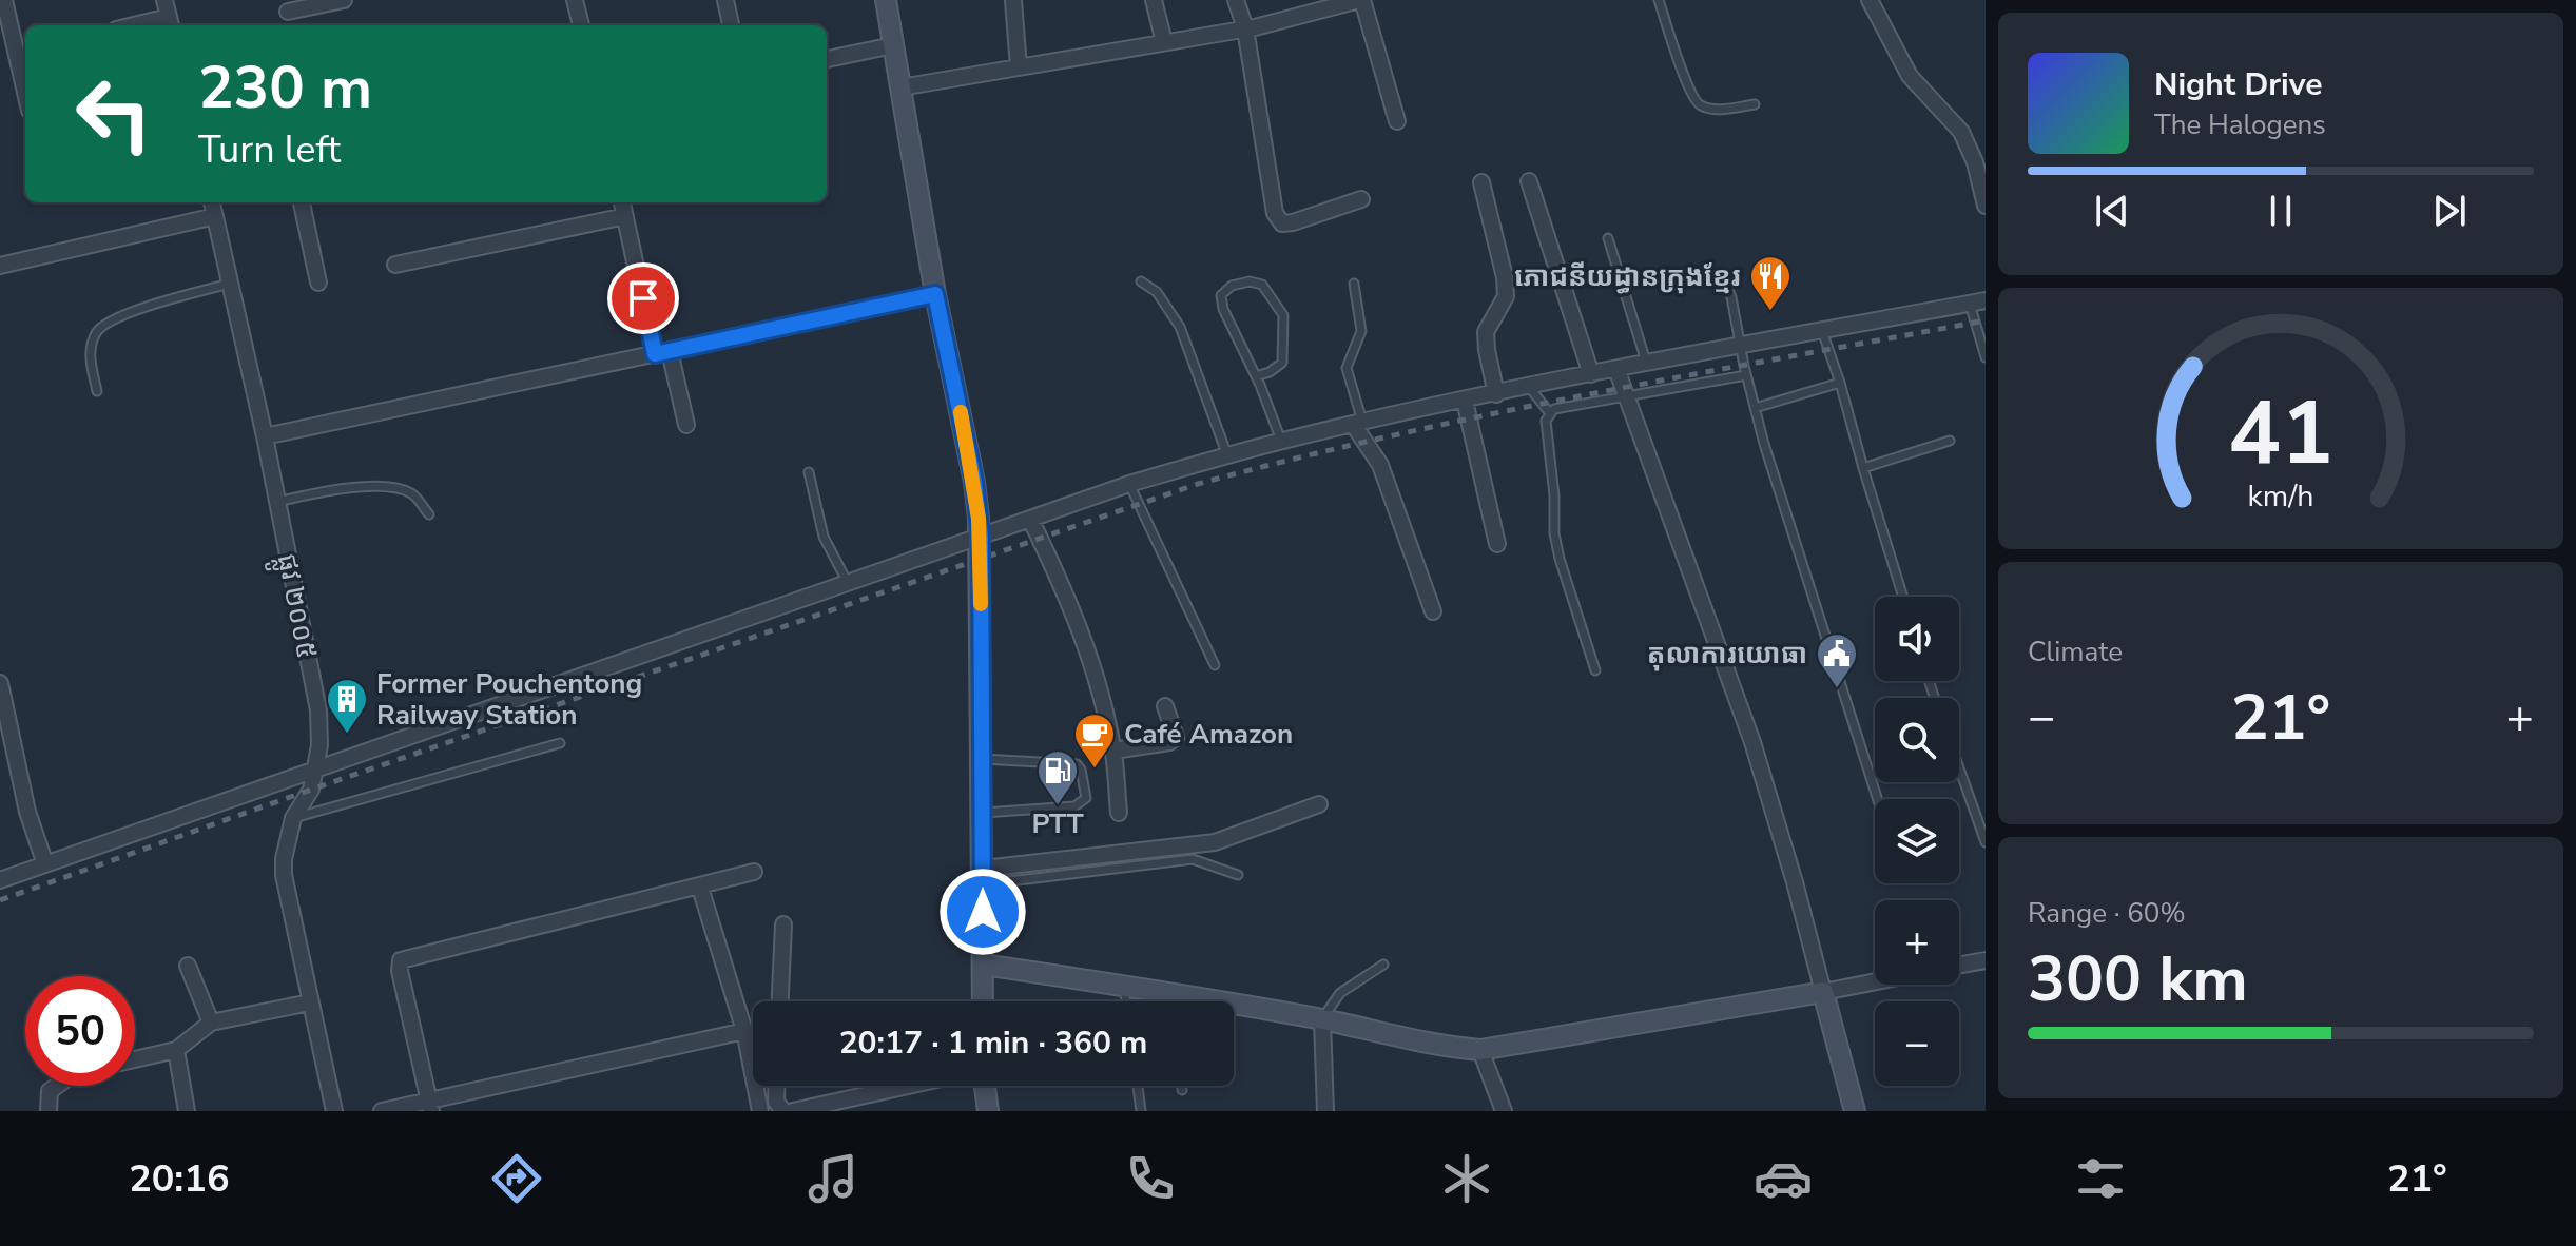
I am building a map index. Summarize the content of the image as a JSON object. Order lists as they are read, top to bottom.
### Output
{
  "streets": {
    "street": ["ផ្លូវ ២០០៥"]
  },
  "places": {
    "restaurant": ["ភោជនីយដ្ធានក្រុងខ្មែរ"],
    "public building": ["តុលាការយោធា"],
    "building": ["Former Pouchentong Railway Station"],
    "cafe": ["Café Amazon"],
    "fuel station": ["PTT"]
  },
  "page": {
    "turn": ["230 m", "Turn left"],
    "song": ["Night Drive", "The Halogens"],
    "tile": [
      "Climate",
      ["Range · 60%", "300 km"]
    ],
    "map_buttons": ["+", "−"],
    "heat": ["−", "21°", "+"],
    "limit": "50",
    "trip": "20:17 · 1 min · 360 m",
    "tabs": ["20:16", "21°"],
    "gauge": ["41", "km/h"]
  }
}
